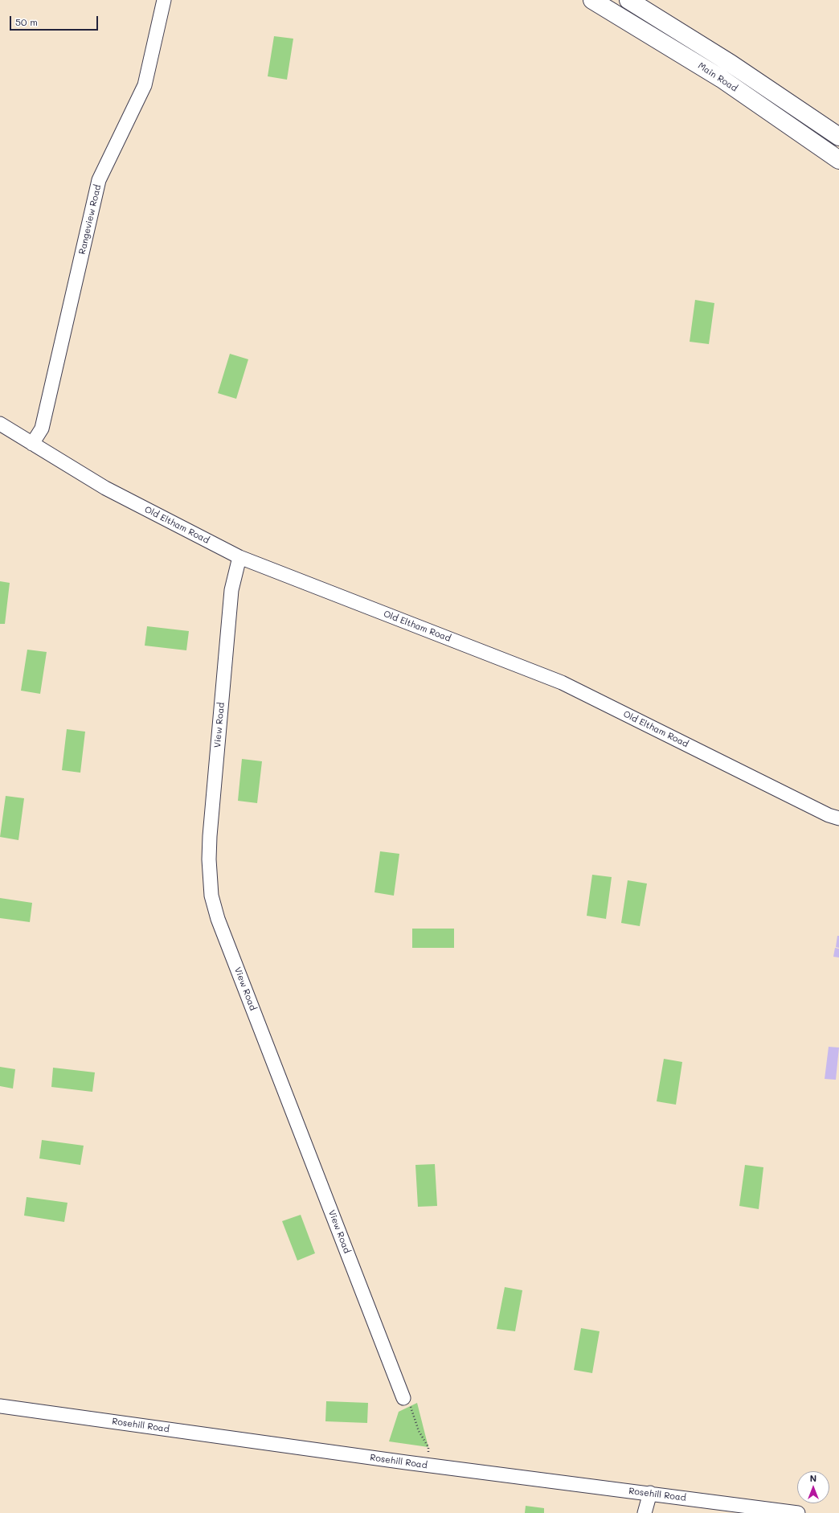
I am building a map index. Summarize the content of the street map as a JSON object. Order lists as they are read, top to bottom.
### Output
{
  "streets": {
    "main road": ["Main Road"],
    "street": [
      "Rangeview Road",
      "Old Eltham Road",
      "View Road",
      "Rosehill Road"
    ]
  },
  "crossings": [
    ["Rangeview Road", "Old Eltham Road"],
    ["Old Eltham Road", "View Road"]
  ],
  "scale_bar": "50 m",
  "north": "top"
}
